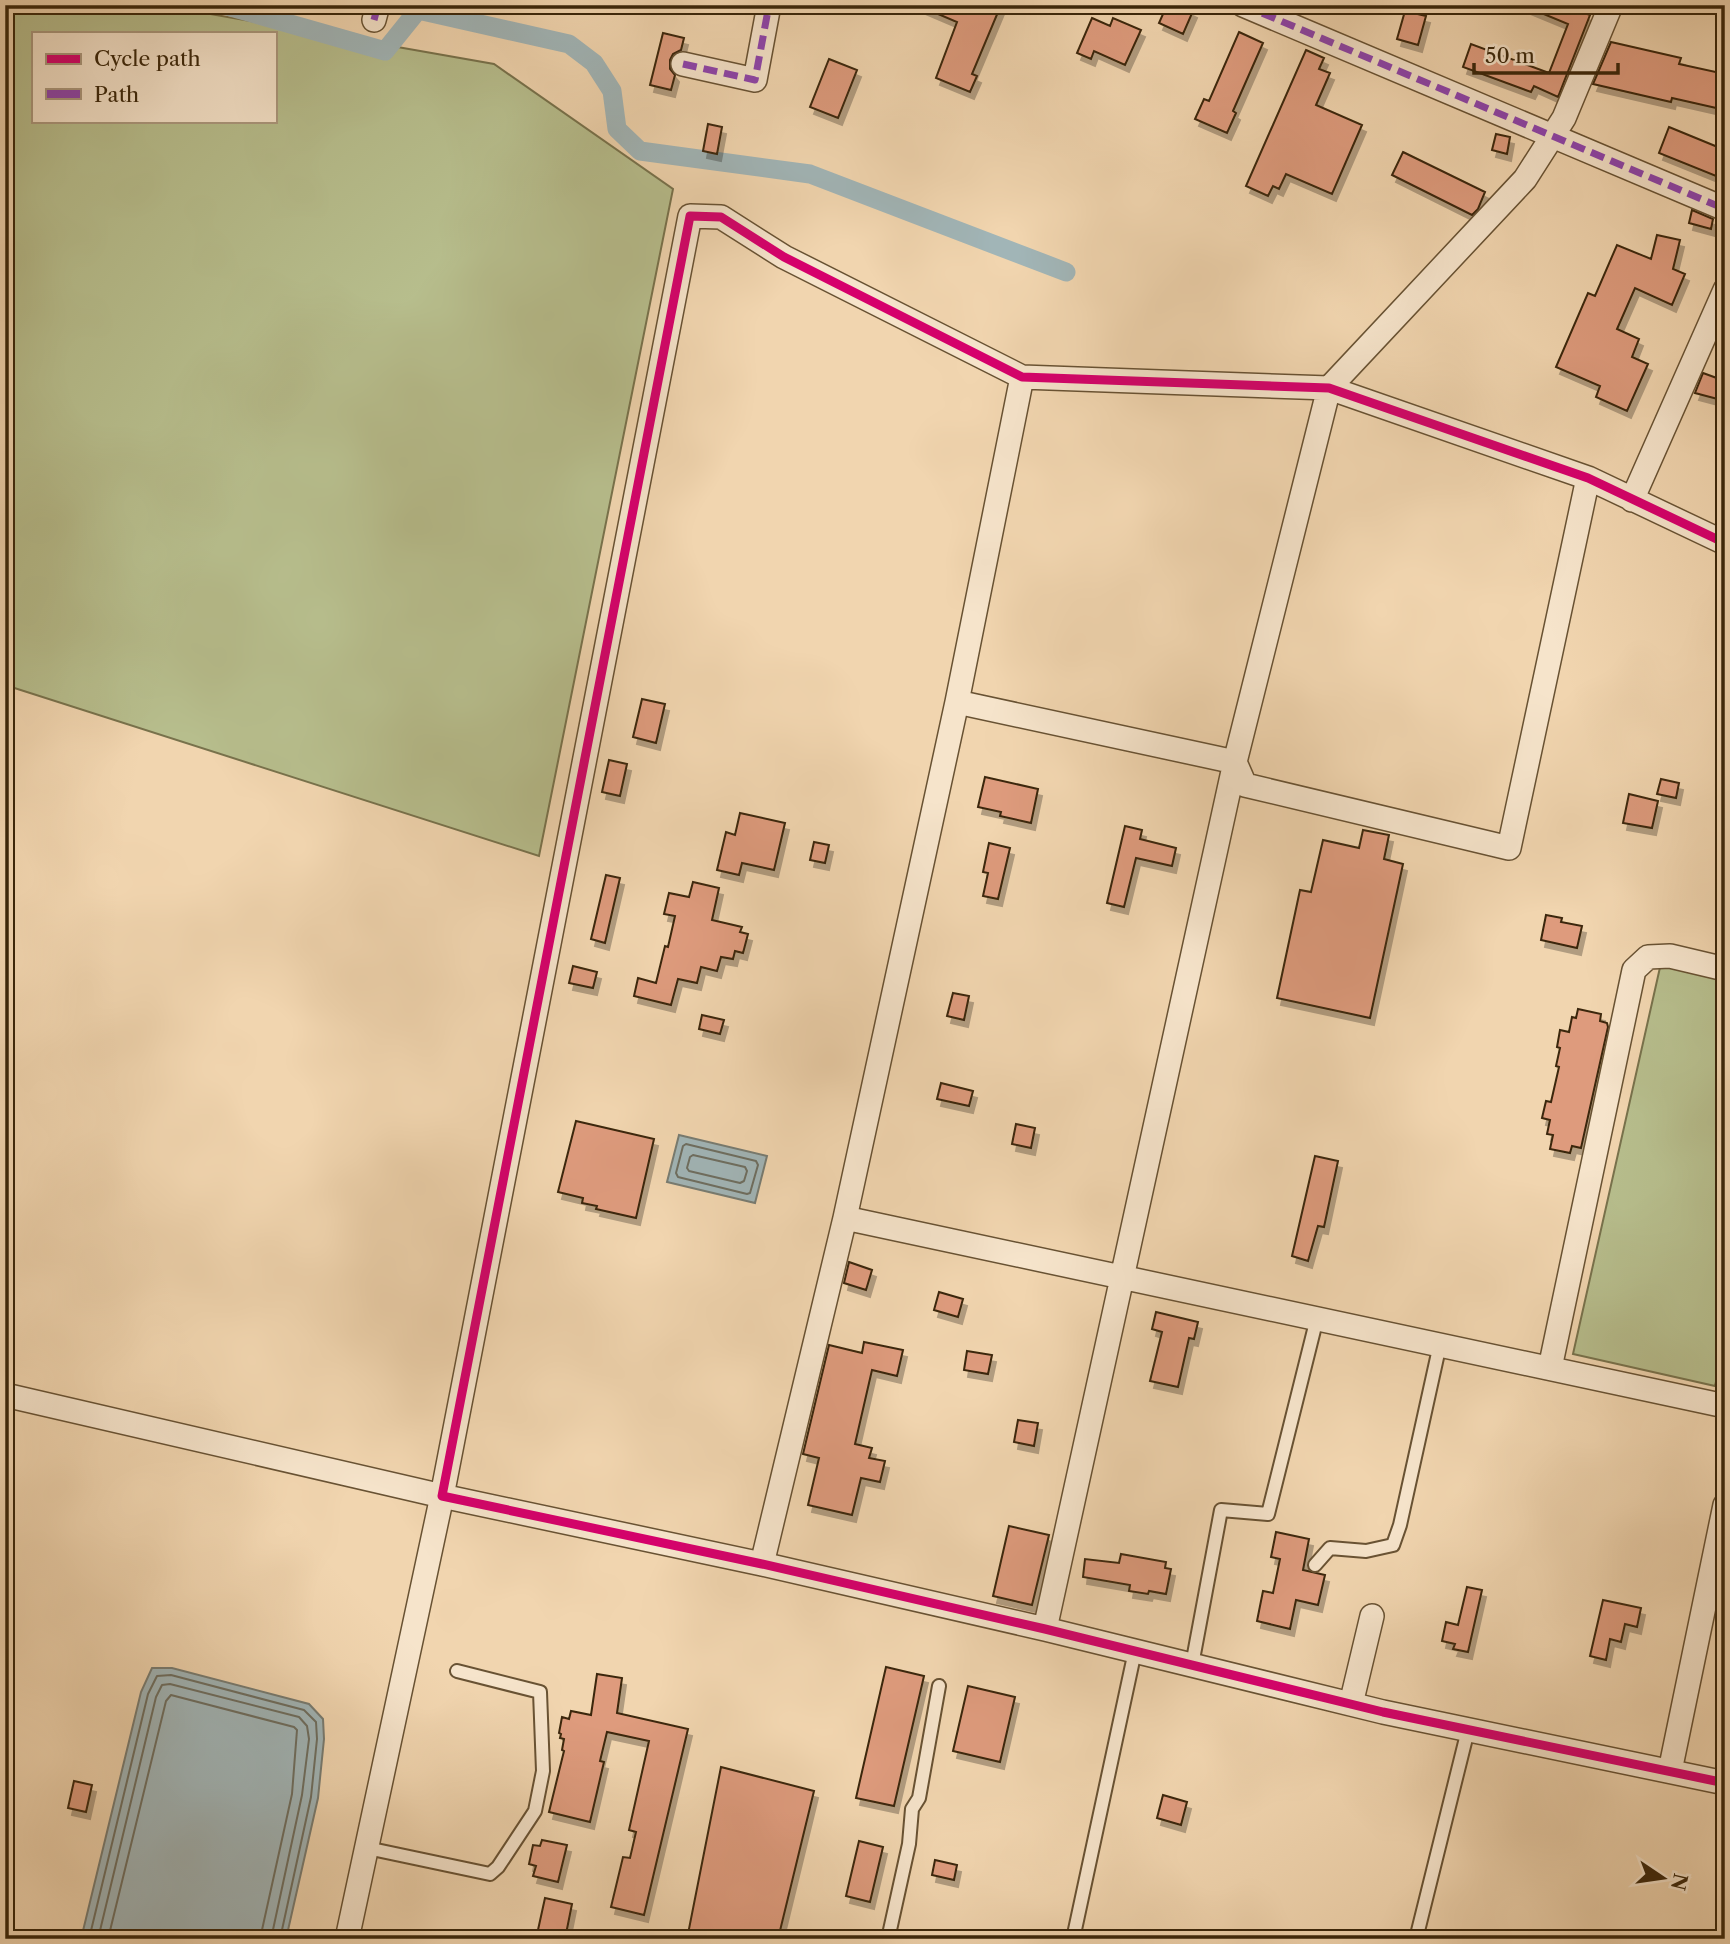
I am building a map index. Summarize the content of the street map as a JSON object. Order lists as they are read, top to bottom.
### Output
{
  "legend": ["Cycle path", "Path"],
  "scale_bar": "50 m",
  "north": "right"
}
